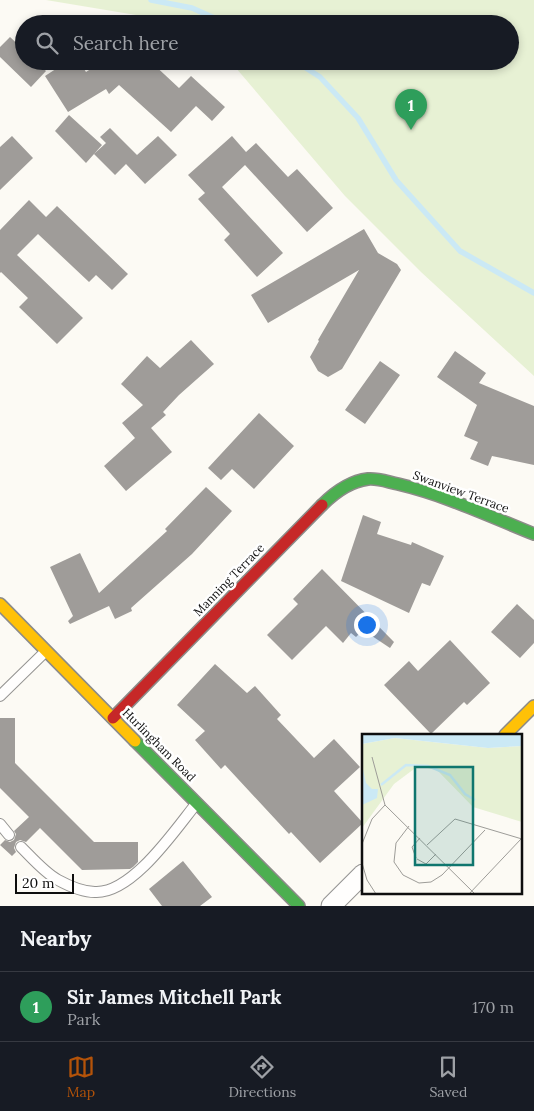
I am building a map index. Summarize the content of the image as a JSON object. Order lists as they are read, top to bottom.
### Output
{
  "streets": {
    "street": ["Swanview Terrace", "Manning Terrace", "Hurlingham Road"]
  },
  "crossings": [
    ["Swanview Terrace", "Manning Terrace"],
    ["Manning Terrace", "Hurlingham Road"]
  ],
  "scale_bar": "20 m",
  "page": {
    "search": "Search here",
    "pins": "1",
    "scale": "20 m",
    "heading": "Nearby",
    "list": [
      {
        "mark": "1",
        "name": "Sir James Mitchell Park",
        "note": "Park",
        "value": "170 m"
      }
    ],
    "nav": ["Map", "Directions", "Saved"]
  }
}
